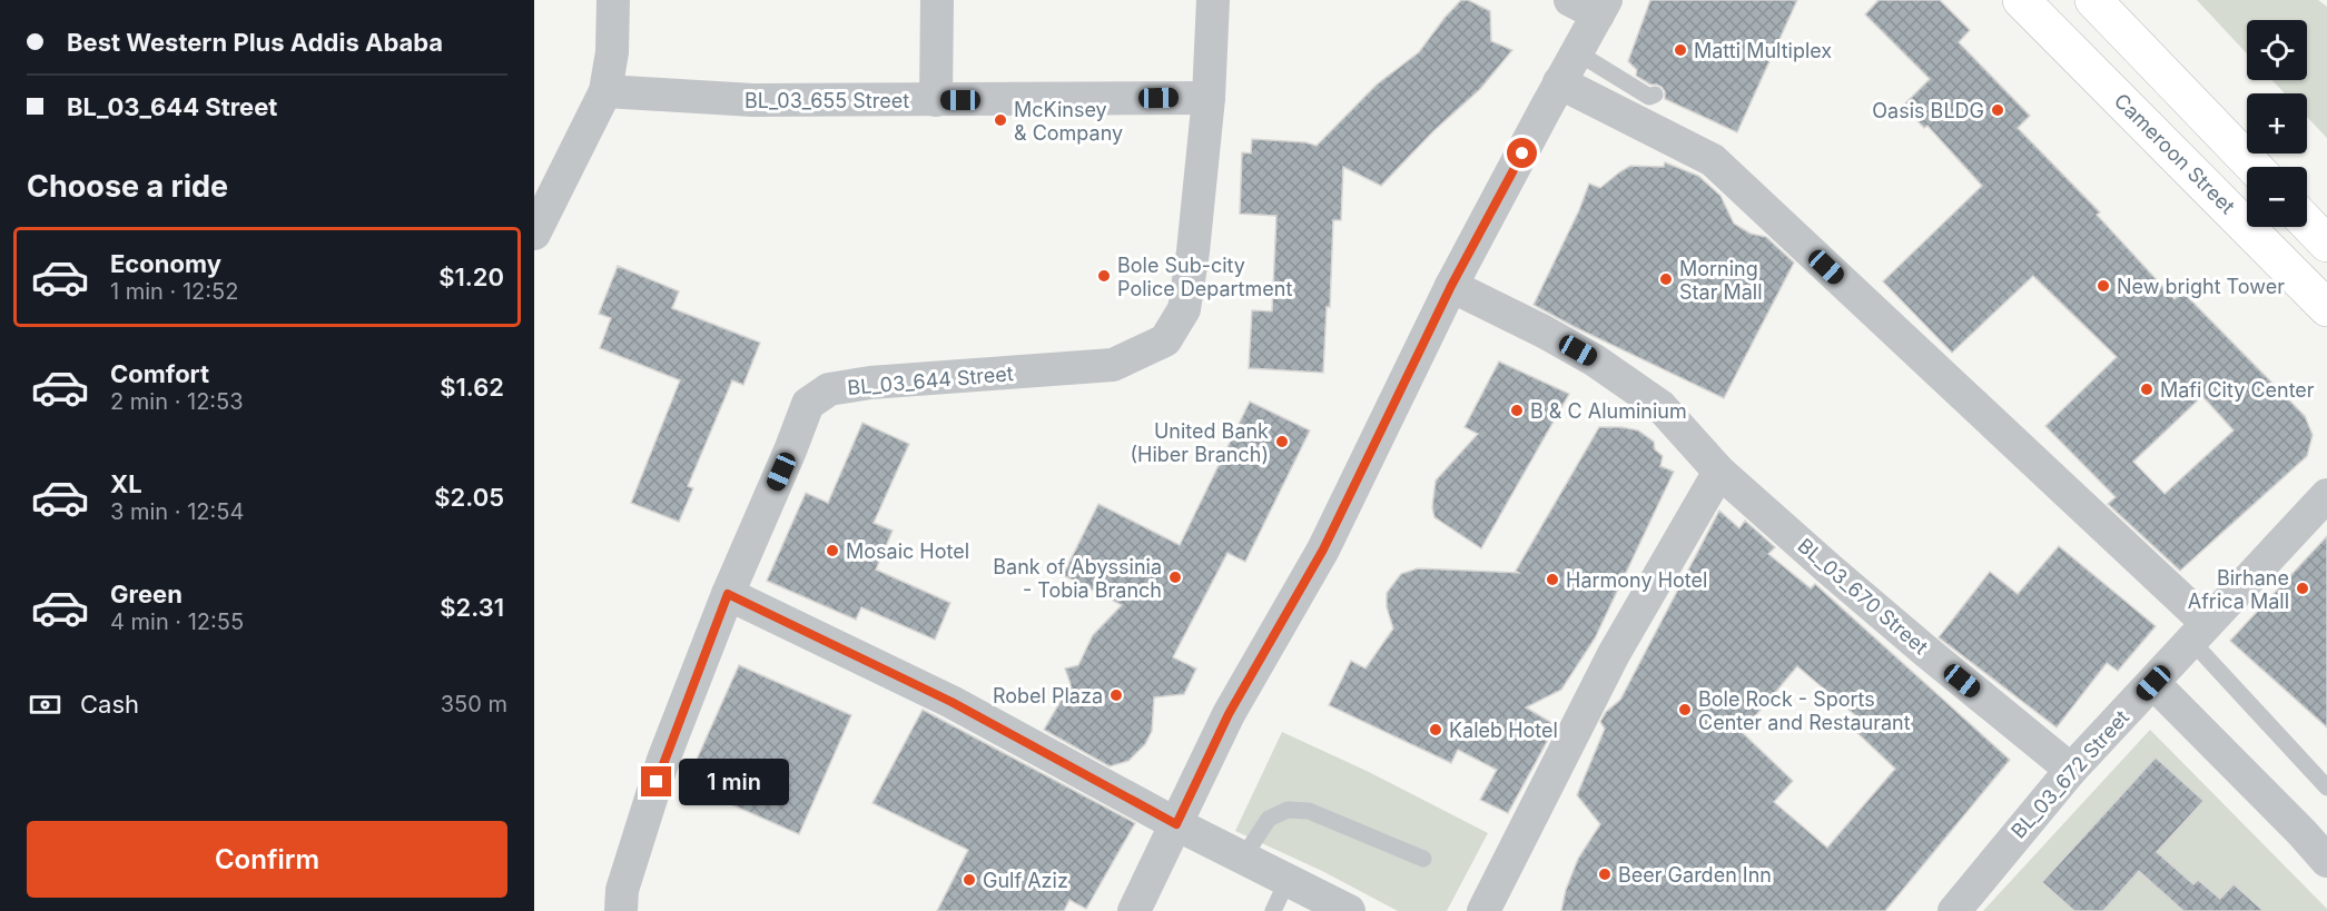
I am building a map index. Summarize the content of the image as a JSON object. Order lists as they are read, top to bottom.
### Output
{
  "streets": {
    "main road": ["Cameroon Street"],
    "street": [
      "BL_03_655 Street",
      "BL_03_644 Street",
      "BL_03_670 Street",
      "BL_03_672 Street"
    ]
  },
  "crossings": [
    ["BL_03_655 Street", "BL_03_644 Street"],
    ["BL_03_670 Street", "BL_03_672 Street"]
  ],
  "places": [
    "Matti Multiplex",
    "Oasis BLDG",
    "McKinsey & Company",
    "Bole Sub-city Police Department",
    "Morning Star Mall",
    "New bright Tower",
    "Mafi City Center",
    "B & C Aluminium",
    "United Bank (Hiber Branch)",
    "Mosaic Hotel",
    "Bank of Abyssinia - Tobia Branch",
    "Harmony Hotel",
    "Birhane Africa Mall",
    "Robel Plaza",
    "Bole Rock - Sports Center and Restaurant",
    "Kaleb Hotel",
    "Beer Garden Inn",
    "Gulf Aziz"
  ],
  "page": {
    "banner": ["Best Western Plus Addis Ababa", "BL_03_644 Street"],
    "map_buttons": ["+", "−"],
    "heading": "Choose a ride",
    "list": [
      {
        "name": "Economy",
        "note": "1 min · 12:52",
        "value": "$1.20"
      },
      {
        "name": "Comfort",
        "note": "2 min · 12:53",
        "value": "$1.62"
      },
      {
        "name": "XL",
        "note": "3 min · 12:54",
        "value": "$2.05"
      },
      {
        "name": "Green",
        "note": "4 min · 12:55",
        "value": "$2.31"
      }
    ],
    "pay": ["Cash", "350 m"],
    "bubble": "1 min",
    "buttons": "Confirm"
  }
}
